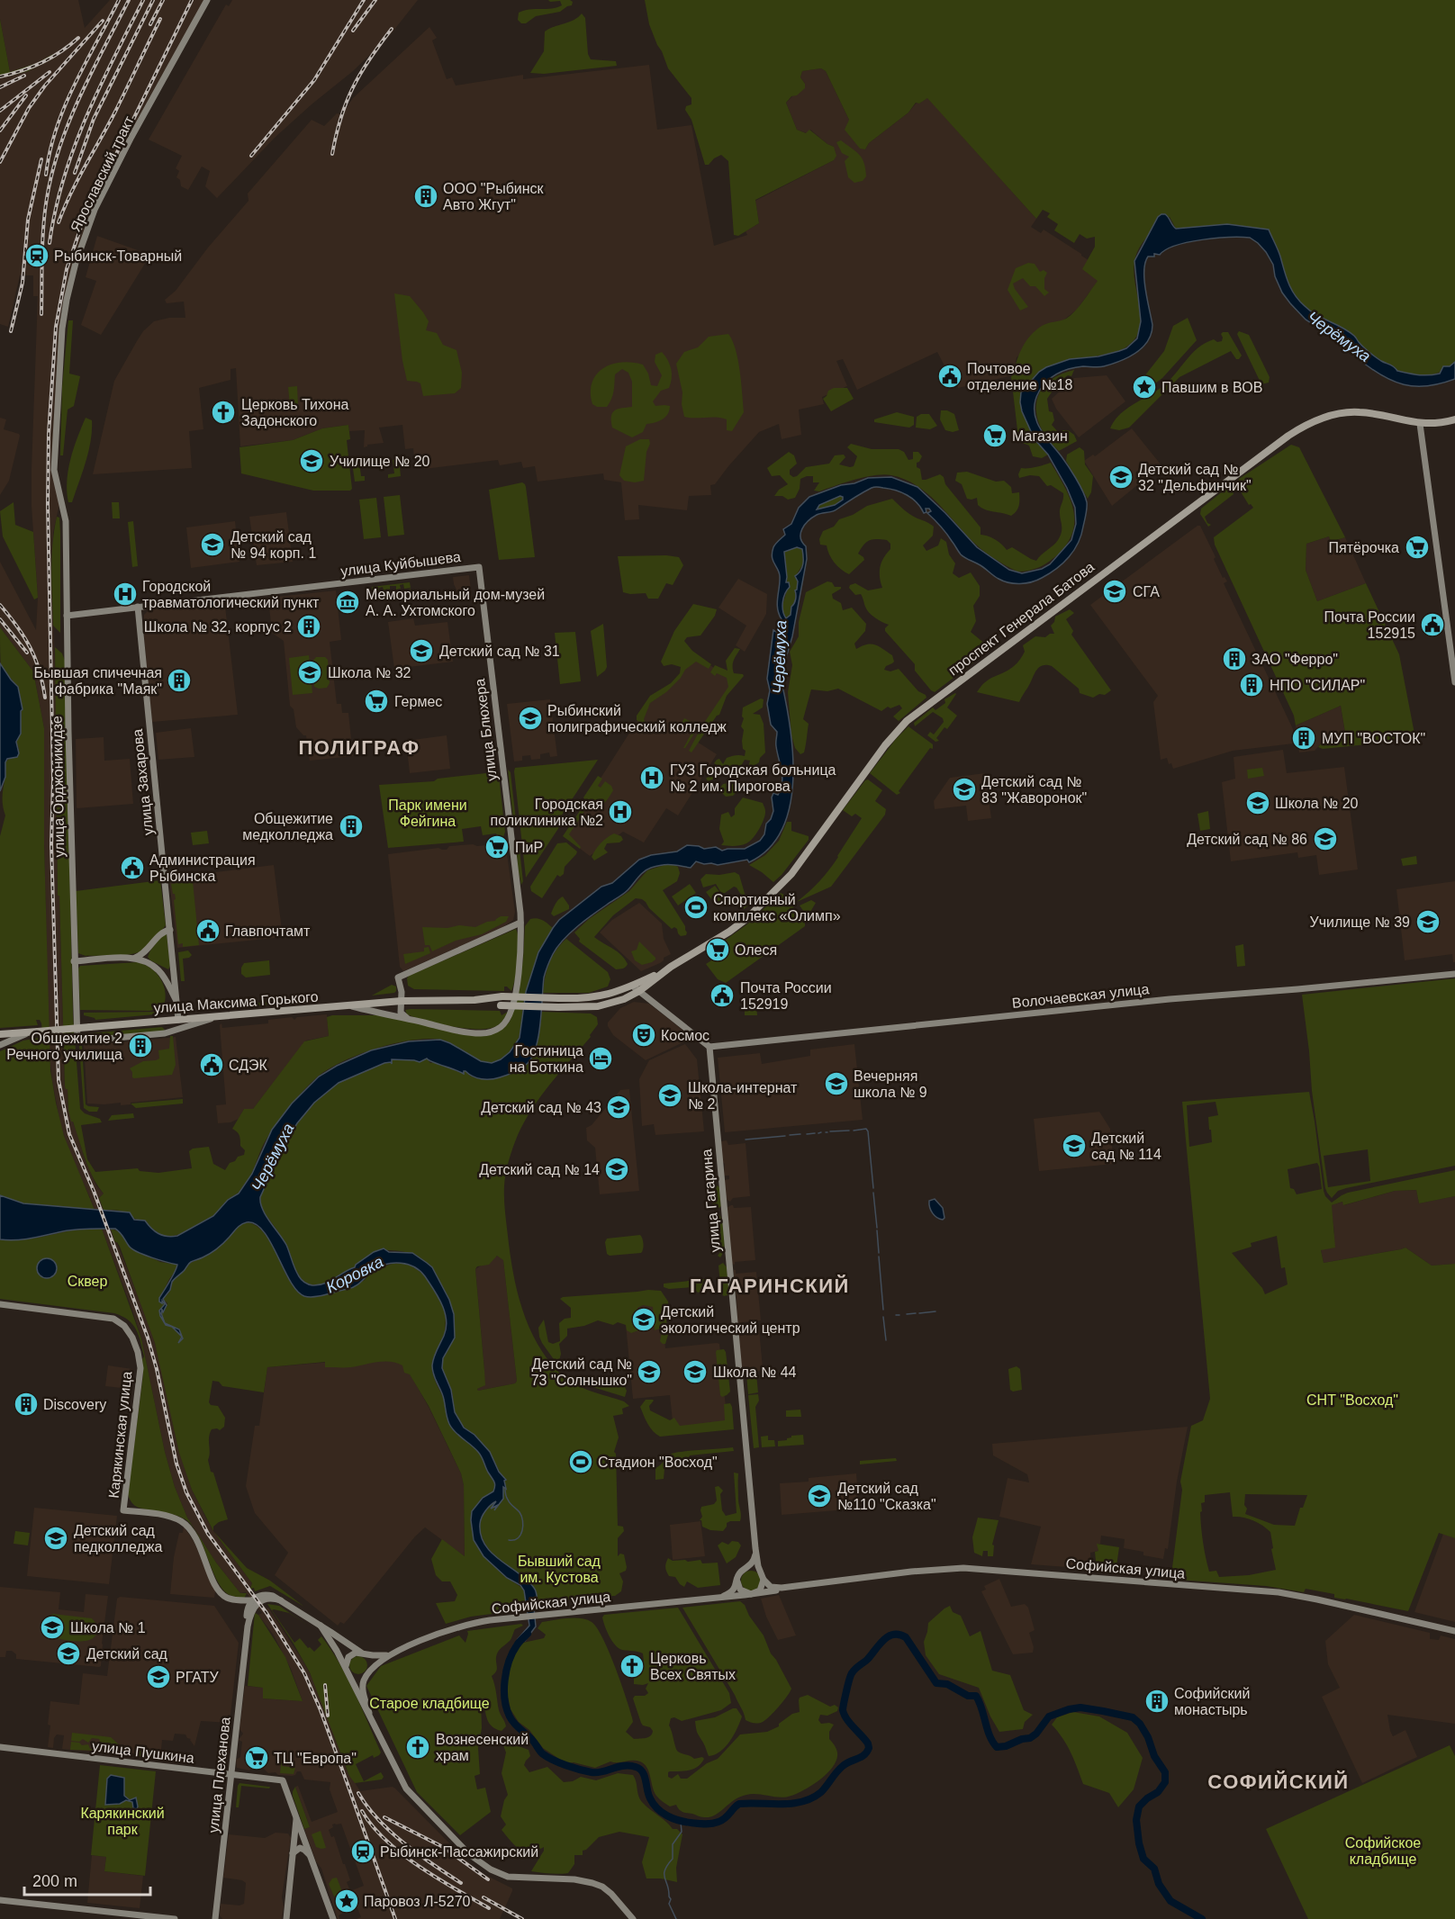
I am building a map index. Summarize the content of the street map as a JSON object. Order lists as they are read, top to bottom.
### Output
{
  "streets": {
    "main road": ["проспект Генерала Батова", "улица Максима Горького"],
    "street": [
      "Ярославский тракт",
      "улица Куйбышева",
      "улица Блюхера",
      "улица Захарова",
      "улица Орджоникидзе",
      "Волочаевская улица",
      "улица Гагарина",
      "Карякинская улица",
      "Софийская улица",
      "улица Пушкина",
      "улица Плеханова"
    ]
  },
  "crossings": [
    ["Ярославский тракт", "улица Орджоникидзе"],
    ["улица Куйбышева", "улица Блюхера"],
    ["улица Куйбышева", "улица Захарова"],
    ["улица Куйбышева", "улица Орджоникидзе"],
    ["проспект Генерала Батова", "улица Максима Горького"],
    ["улица Захарова", "улица Максима Горького"],
    ["улица Орджоникидзе", "улица Максима Горького"],
    ["Волочаевская улица", "улица Гагарина"],
    ["улица Гагарина", "Софийская улица"],
    ["Карякинская улица", "улица Плеханова"],
    ["улица Пушкина", "улица Плеханова"]
  ],
  "districts": ["ПОЛИГРАФ", "ГАГАРИНСКИЙ", "СОФИЙСКИЙ"],
  "water": ["Черёмуха", "Коровка"],
  "parks": [
    "Парк имени Фейгина",
    "Сквер",
    "СНТ \"Восход\"",
    "Бывший сад им. Кустова",
    "Старое кладбище",
    "Карякинский парк",
    "Софийское кладбище"
  ],
  "places": {
    "building": [
      "ООО \"Рыбинск Авто Жгут\"",
      "Школа № 32, корпус 2",
      "ЗАО \"Ферро\"",
      "Бывшая спичечная фабрика \"Маяк\"",
      "НПО \"СИЛАР\"",
      "МУП \"ВОСТОК\"",
      "Общежитие медколледжа",
      "Общежитие 2 Речного училища",
      "Discovery",
      "Софийский монастырь"
    ],
    "station": ["Рыбинск-Товарный", "Рыбинск-Пассажирский"],
    "public building": [
      "Почтовое отделение №18",
      "Почта России 152915",
      "Администрация Рыбинска",
      "Главпочтамт",
      "Почта России 152919",
      "СДЭК"
    ],
    "place": ["Павшим в ВОВ", "Паровоз Л-5270"],
    "church": ["Церковь Тихона Задонского", "Церковь Всех Святых", "Вознесенский храм"],
    "supermarket": [
      "Магазин",
      "Пятёрочка",
      "Гермес",
      "ПиР",
      "Олеся",
      "ТЦ \"Европа\""
    ],
    "school or university": [
      "Училище № 20",
      "Детский сад № 32 \"Дельфинчик\"",
      "Детский сад № 94 корп. 1",
      "СГА",
      "Детский сад № 31",
      "Школа № 32",
      "Рыбинский полиграфический колледж",
      "Детский сад № 83 \"Жаворонок\"",
      "Школа № 20",
      "Детский сад № 86",
      "Училище № 39",
      "Вечерняя школа № 9",
      "Школа-интернат № 2",
      "Детский сад № 43",
      "Детский сад № 114",
      "Детский сад № 14",
      "Детский экологический центр",
      "Детский сад № 73 \"Солнышко\"",
      "Школа № 44",
      "Детский сад №110 \"Сказка\"",
      "Детский сад педколледжа",
      "Школа № 1",
      "Детский сад",
      "РГАТУ"
    ],
    "hospital": ["Городской травматологический пункт", "ГУЗ Городская больница № 2 им. Пирогова", "Городская поликлиника №2"],
    "museum": ["Мемориальный дом-музей А. А. Ухтомского"],
    "sports": ["Спортивный комплекс «Олимп»", "Стадион \"Восход\""],
    "theatre": ["Космос"],
    "hotel": ["Гостиница на Боткина"]
  },
  "scale_bar": "200 m"
}
